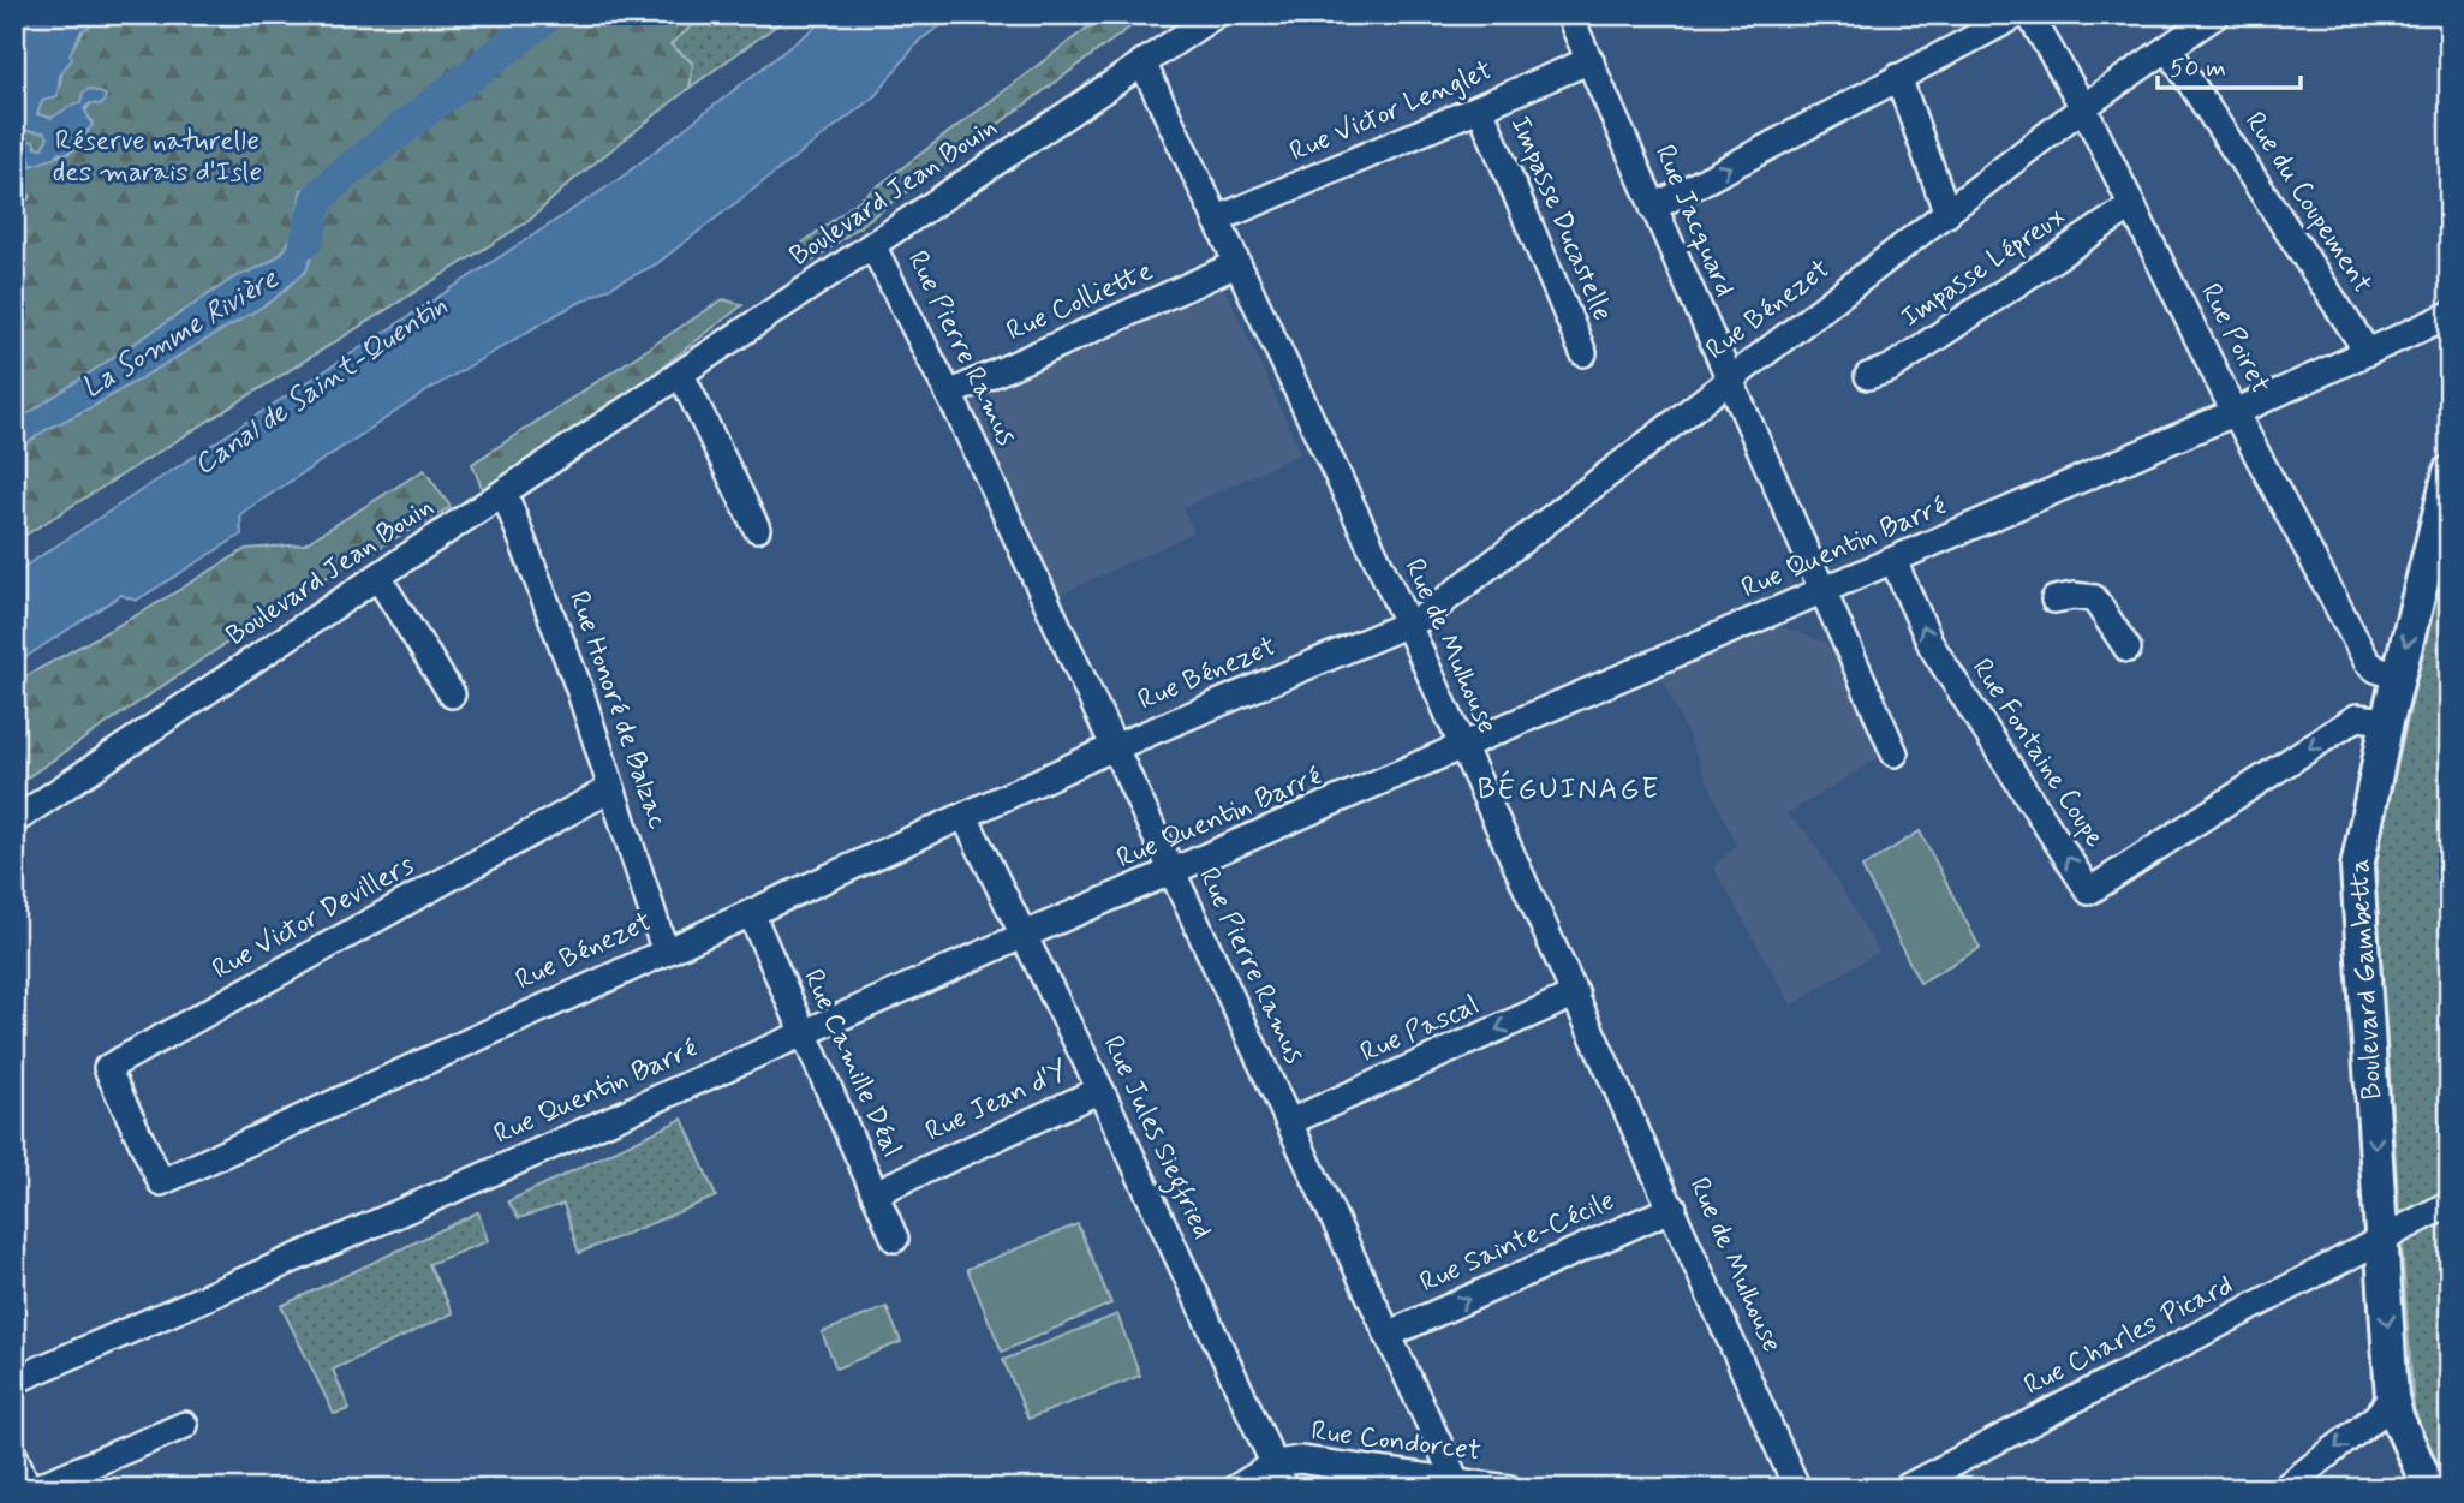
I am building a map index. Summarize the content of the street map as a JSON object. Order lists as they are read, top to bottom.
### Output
{
  "streets": {
    "main road": ["Boulevard Gambetta"],
    "street": [
      "Rue Victor Lenglet",
      "Boulevard Jean Bouin",
      "Rue du Coupement",
      "Impasse Ducastelle",
      "Rue Jacquard",
      "Impasse Lépreux",
      "Rue Colliette",
      "Rue Bénezet",
      "Rue Poiret",
      "Rue Pierre Ramus",
      "Rue Quentin Barré",
      "Rue de Mulhouse",
      "Rue Honoré de Balzac",
      "Rue Fontaine Coupe",
      "Rue Victor Devillers",
      "Rue Pascal",
      "Rue Camille Déal",
      "Rue Jean d'Y",
      "Rue Jules Siegfried",
      "Rue Sainte-Cécile",
      "Rue Charles Picard",
      "Rue Condorcet"
    ]
  },
  "crossings": [
    ["Rue Victor Lenglet", "Impasse Ducastelle"],
    ["Rue Victor Lenglet", "Rue Jacquard"],
    ["Rue Victor Lenglet", "Rue de Mulhouse"],
    ["Boulevard Jean Bouin", "Rue Pierre Ramus"],
    ["Boulevard Jean Bouin", "Rue de Mulhouse"],
    ["Boulevard Jean Bouin", "Rue Honoré de Balzac"],
    ["Rue du Coupement", "Rue Bénezet"],
    ["Rue du Coupement", "Rue Quentin Barré"],
    ["Rue Jacquard", "Rue Bénezet"],
    ["Rue Jacquard", "Rue Quentin Barré"],
    ["Impasse Lépreux", "Rue Poiret"],
    ["Rue Colliette", "Rue Pierre Ramus"],
    ["Rue Colliette", "Rue de Mulhouse"],
    ["Rue Bénezet", "Rue Poiret"],
    ["Rue Bénezet", "Rue Pierre Ramus"],
    ["Rue Bénezet", "Rue de Mulhouse"],
    ["Rue Bénezet", "Rue Honoré de Balzac"],
    ["Rue Bénezet", "Rue Victor Devillers"],
    ["Rue Bénezet", "Rue Camille Déal"],
    ["Rue Bénezet", "Rue Jules Siegfried"],
    ["Rue Poiret", "Rue Quentin Barré"],
    ["Rue Poiret", "Boulevard Gambetta"],
    ["Rue Pierre Ramus", "Rue Quentin Barré"],
    ["Rue Pierre Ramus", "Rue Pascal"],
    ["Rue Pierre Ramus", "Rue Sainte-Cécile"],
    ["Rue Pierre Ramus", "Rue Condorcet"],
    ["Rue Quentin Barré", "Rue de Mulhouse"],
    ["Rue Quentin Barré", "Rue Fontaine Coupe"],
    ["Rue Quentin Barré", "Rue Camille Déal"],
    ["Rue Quentin Barré", "Rue Jules Siegfried"],
    ["Rue de Mulhouse", "Rue Pascal"],
    ["Rue de Mulhouse", "Rue Sainte-Cécile"],
    ["Rue Honoré de Balzac", "Rue Victor Devillers"],
    ["Rue Fontaine Coupe", "Boulevard Gambetta"],
    ["Boulevard Gambetta", "Rue Charles Picard"],
    ["Rue Camille Déal", "Rue Jean d'Y"],
    ["Rue Jean d'Y", "Rue Jules Siegfried"],
    ["Rue Jules Siegfried", "Rue Condorcet"]
  ],
  "one_way": ["Boulevard Gambetta", "Rue Pascal", "Rue Sainte-Cécile"],
  "districts": ["BÉGUINAGE"],
  "water": ["La Somme Rivière", "Canal de Saint-Quentin"],
  "parks": ["Réserve naturelle des marais d'Isle"],
  "scale_bar": "50 m"
}
